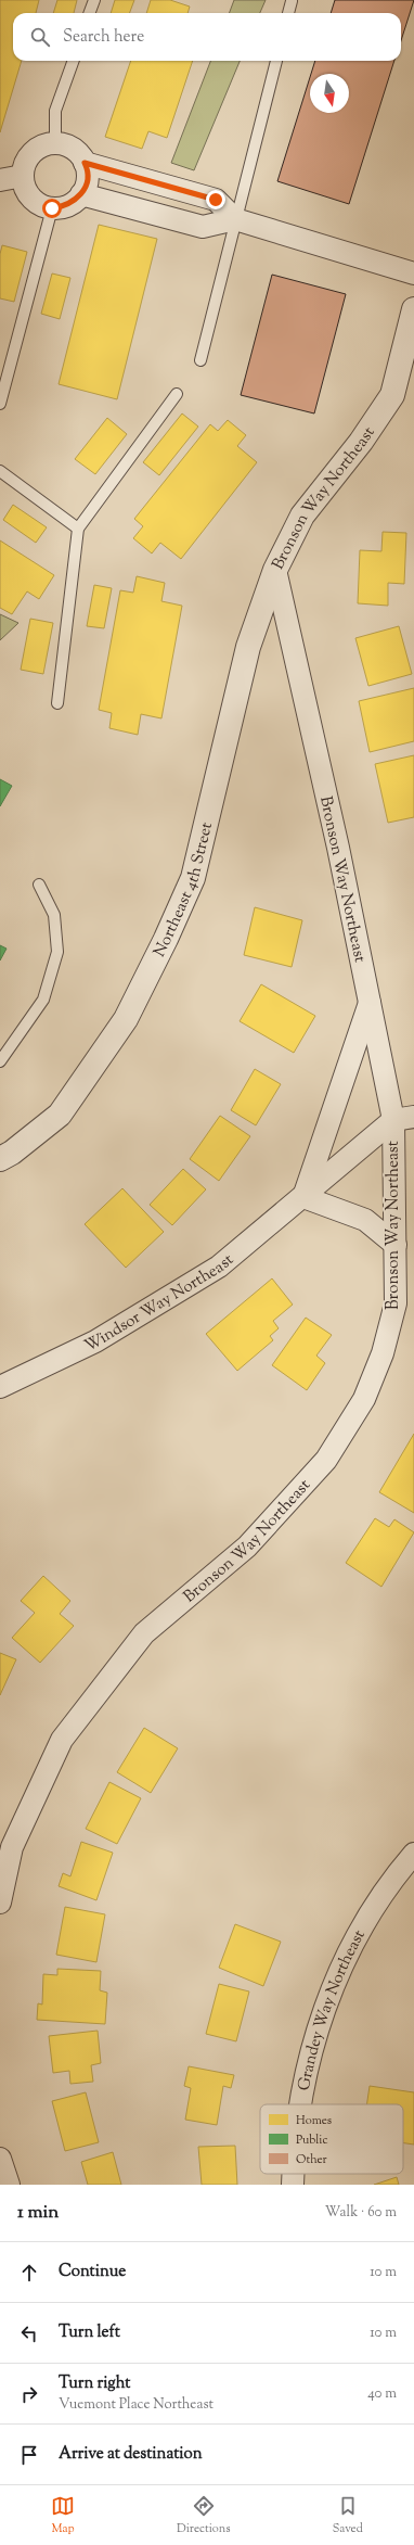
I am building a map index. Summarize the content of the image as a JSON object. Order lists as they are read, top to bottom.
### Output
{
  "streets": {
    "street": [
      "Bronson Way Northeast",
      "Northeast 4th Street",
      "Windsor Way Northeast",
      "Grandey Way Northeast"
    ]
  },
  "crossings": [
    ["Bronson Way Northeast", "Northeast 4th Street"],
    ["Bronson Way Northeast", "Windsor Way Northeast"]
  ],
  "legend": ["Homes", "Public", "Other"],
  "north": "bottom",
  "page": {
    "search": "Search here",
    "heading": ["1 min", "Walk · 60 m"],
    "list": [
      ["Continue", "10 m"],
      ["Turn left", "10 m"],
      ["Turn right", "Vuemont Place Northeast", "40 m"],
      "Arrive at destination"
    ],
    "nav": ["Map", "Directions", "Saved"]
  }
}
